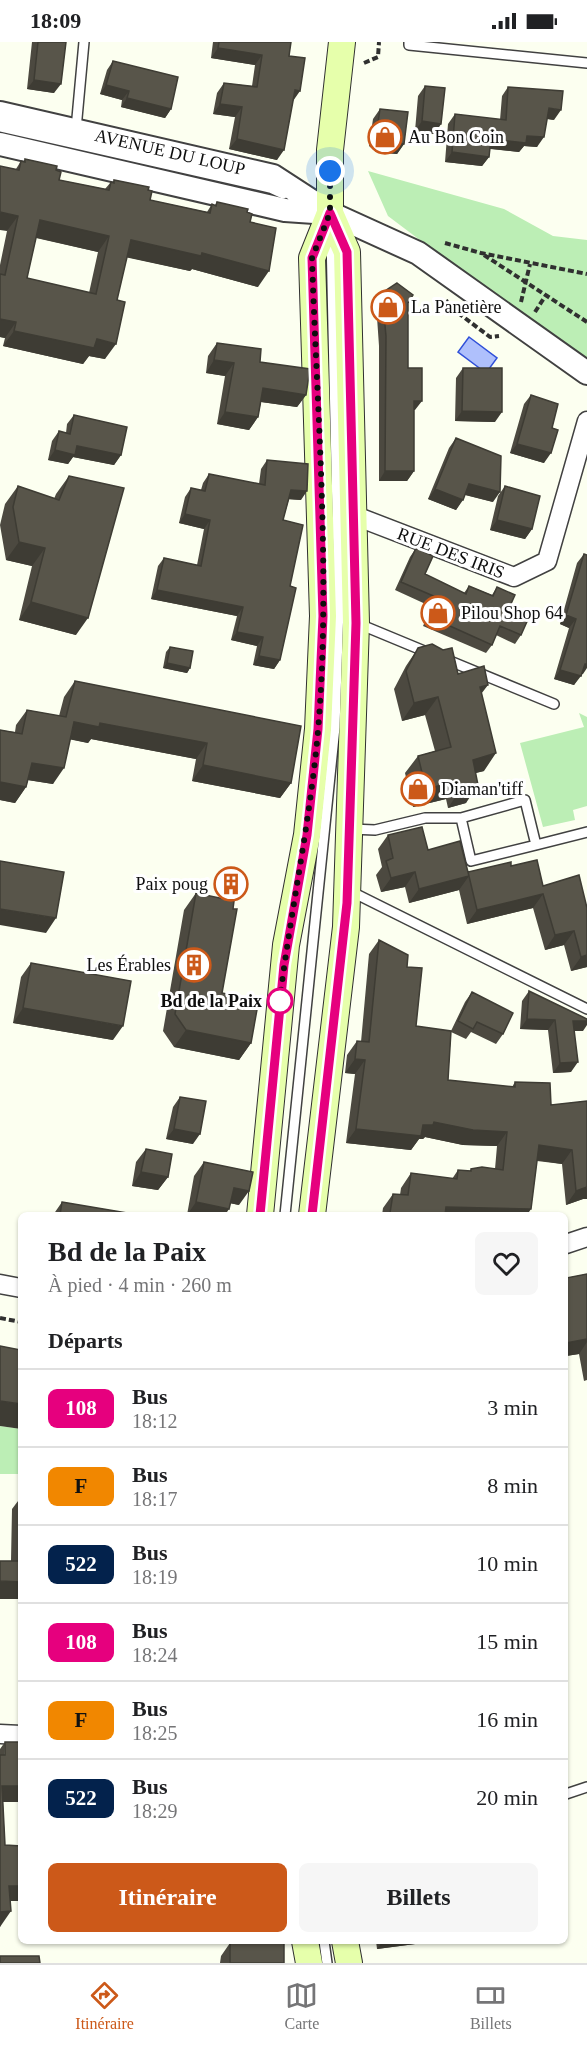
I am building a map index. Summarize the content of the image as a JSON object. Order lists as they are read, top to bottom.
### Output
{
  "streets": {
    "street": ["AVENUE DU LOUP", "RUE DES IRIS"]
  },
  "places": {
    "shop": [
      "Au Bon Coin",
      "La Panetière",
      "Pilou Shop 64",
      "Diaman'tiff"
    ],
    "building": ["Paix poug", "Les Érables"],
    "other": ["Bd de la Paix"]
  },
  "lines": ["bus line 108"],
  "page": {
    "status": "18:09",
    "heading": [
      ["Bd de la Paix", "À pied · 4 min · 260 m"],
      "Départs"
    ],
    "list": [
      {
        "mark": "108",
        "name": "Bus",
        "note": "18:12",
        "value": "3 min"
      },
      {
        "mark": "F",
        "name": "Bus",
        "note": "18:17",
        "value": "8 min"
      },
      {
        "mark": "522",
        "name": "Bus",
        "note": "18:19",
        "value": "10 min"
      },
      {
        "mark": "108",
        "name": "Bus",
        "note": "18:24",
        "value": "15 min"
      },
      {
        "mark": "F",
        "name": "Bus",
        "note": "18:25",
        "value": "16 min"
      },
      {
        "mark": "522",
        "name": "Bus",
        "note": "18:29",
        "value": "20 min"
      }
    ],
    "buttons": ["Itinéraire", "Billets"],
    "tabs": ["Itinéraire", "Carte", "Billets"]
  }
}
